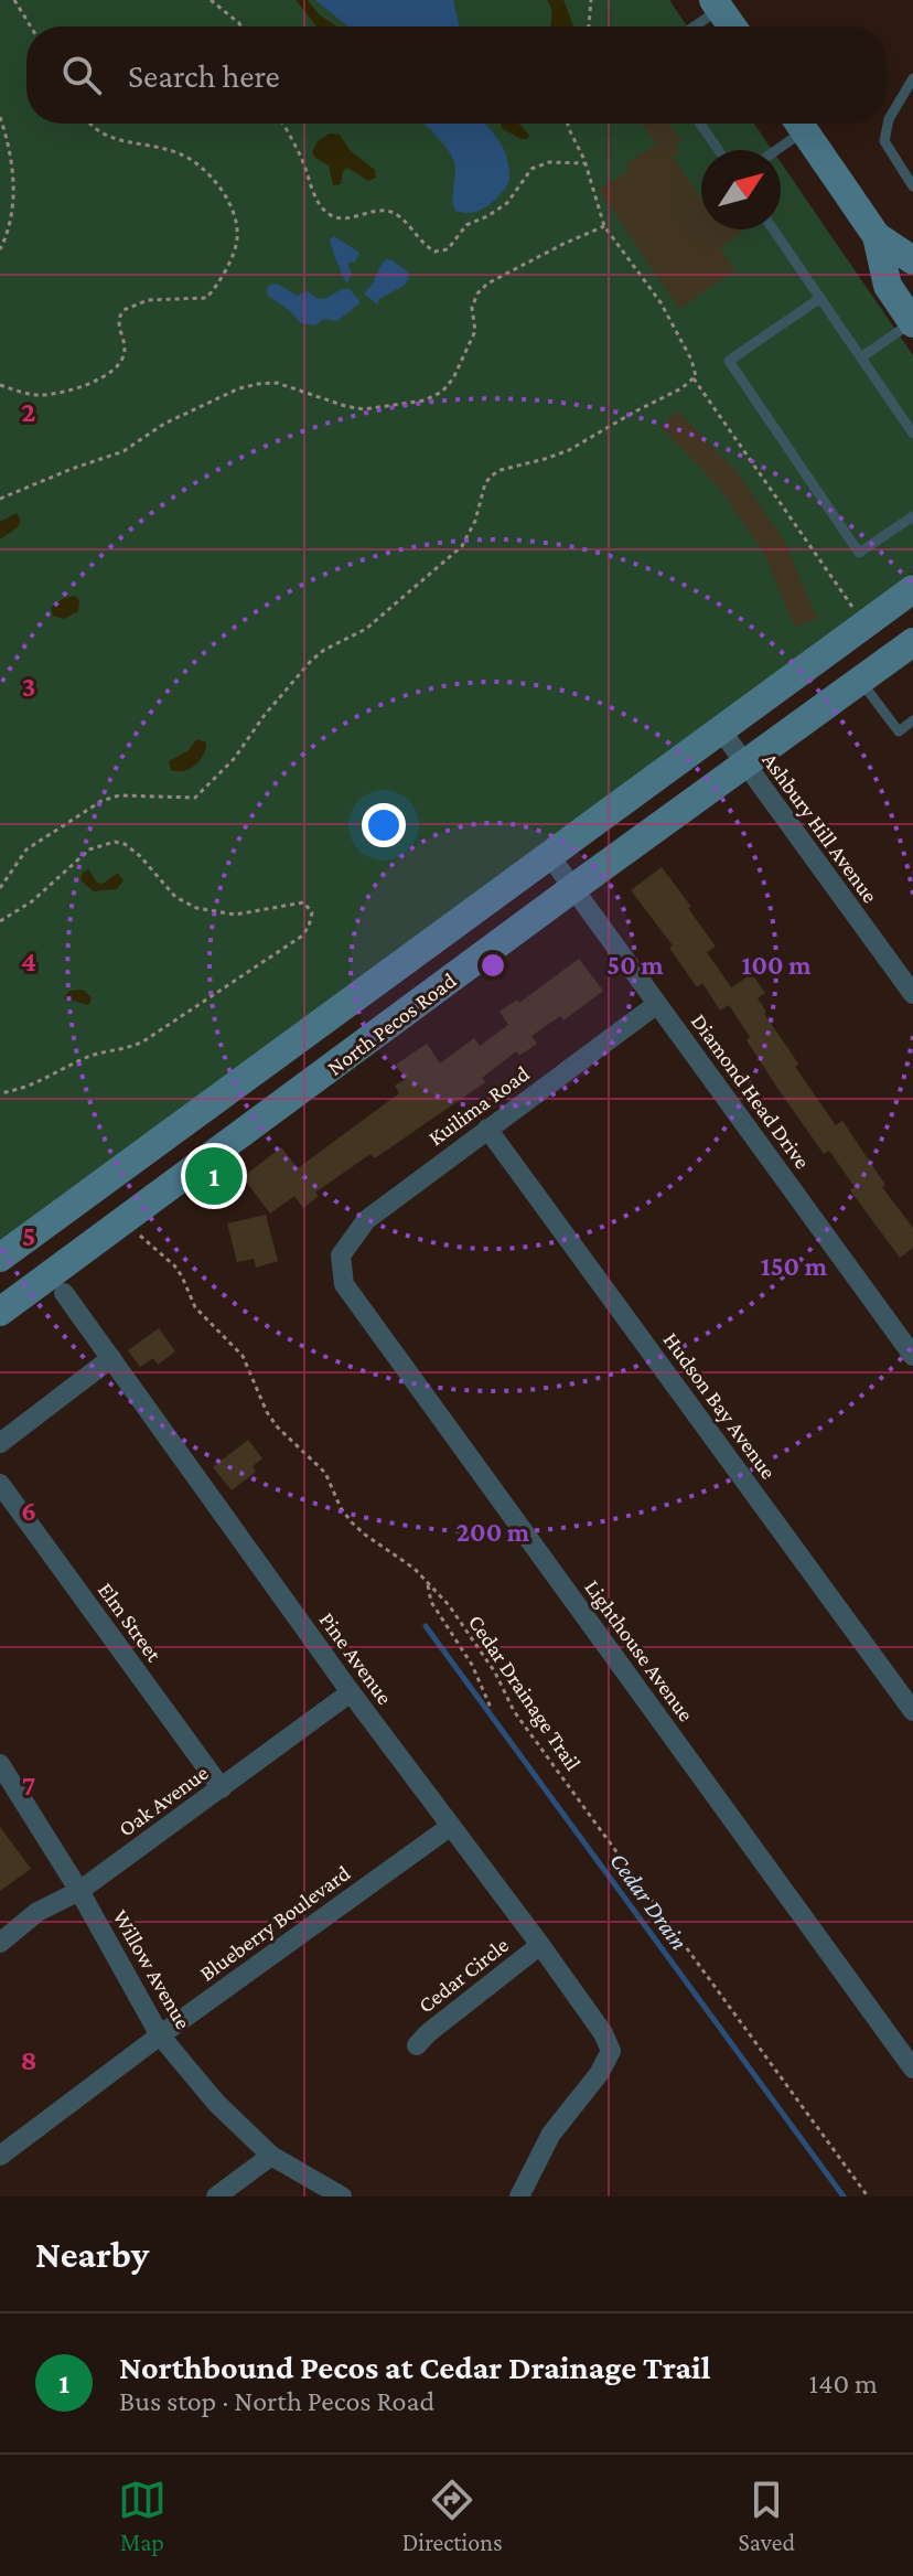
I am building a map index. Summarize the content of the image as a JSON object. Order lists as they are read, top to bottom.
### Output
{
  "streets": {
    "main road": ["North Pecos Road"],
    "street": [
      "Ashbury Hill Avenue",
      "Diamond Head Drive",
      "Kuilima Road",
      "Hudson Bay Avenue",
      "Elm Street",
      "Lighthouse Avenue",
      "Pine Avenue",
      "Oak Avenue",
      "Blueberry Boulevard",
      "Willow Avenue",
      "Cedar Circle"
    ],
    "path": ["Cedar Drainage Trail"]
  },
  "crossings": [
    ["Ashbury Hill Avenue", "North Pecos Road"],
    ["North Pecos Road", "Diamond Head Drive"],
    ["Diamond Head Drive", "Kuilima Road"],
    ["Kuilima Road", "Hudson Bay Avenue"],
    ["Kuilima Road", "Lighthouse Avenue"],
    ["Elm Street", "Oak Avenue"],
    ["Pine Avenue", "Oak Avenue"],
    ["Pine Avenue", "Blueberry Boulevard"],
    ["Pine Avenue", "Cedar Circle"],
    ["Oak Avenue", "Willow Avenue"],
    ["Blueberry Boulevard", "Willow Avenue"]
  ],
  "water": ["Cedar Drain"],
  "north": "top right",
  "page": {
    "search": "Search here",
    "pins": "1",
    "heading": "Nearby",
    "list": [
      {
        "mark": "1",
        "name": "Northbound Pecos at Cedar Drainage Trail",
        "note": "Bus stop · North Pecos Road",
        "value": "140 m"
      }
    ],
    "nav": ["Map", "Directions", "Saved"]
  },
  "grid": {
    "rows": [
      "2",
      "3",
      "4",
      "5",
      "6",
      "7",
      "8"
    ]
  },
  "rings": [
    "50 m",
    "100 m",
    "150 m",
    "200 m"
  ]
}
